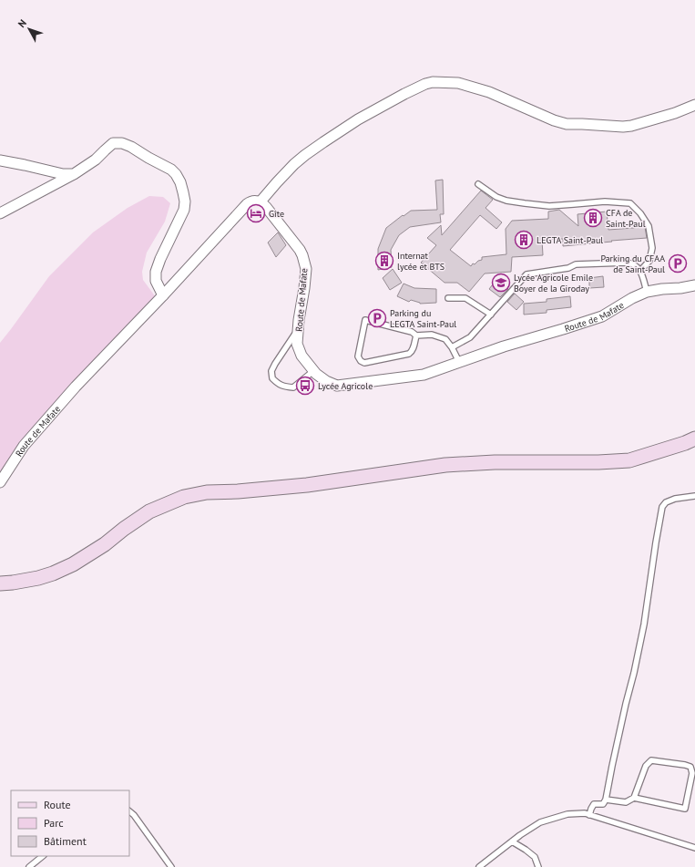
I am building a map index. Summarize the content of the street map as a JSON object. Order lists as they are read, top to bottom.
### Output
{
  "streets": {
    "street": ["Route de Mafate"]
  },
  "places": {
    "hotel": ["Gîte"],
    "building": ["CFA de Saint-Paul", "LEGTA Saint-Paul", "Internat lycée et BTS"],
    "parking": ["Parking du CFAA de Saint-Paul", "Parking du LEGTA Saint-Paul"],
    "school or university": ["Lycée Agricole Emile Boyer de la Giroday"],
    "bus stop": ["Lycée Agricole"]
  },
  "legend": ["Route", "Parc", "Bâtiment"],
  "north": "top left"
}
